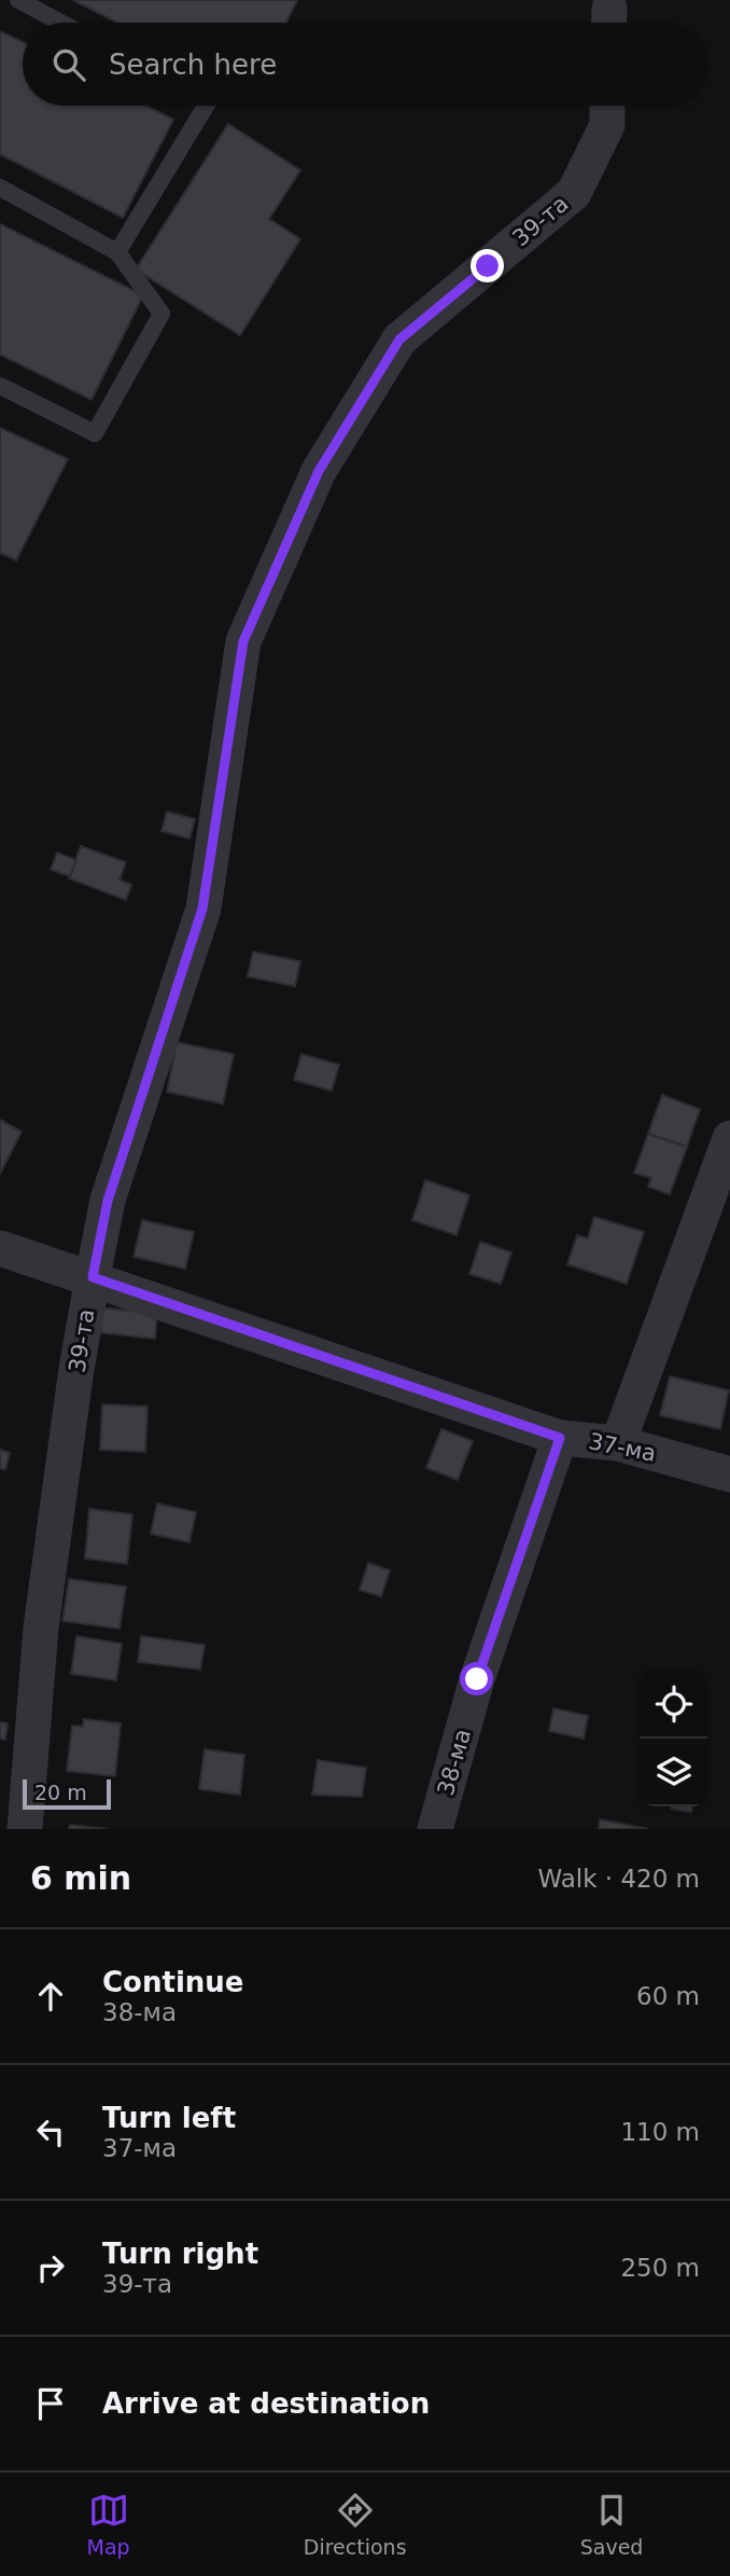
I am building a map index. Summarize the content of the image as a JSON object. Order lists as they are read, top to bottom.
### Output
{
  "streets": {
    "street": ["39-та", "37-ма", "38-ма"]
  },
  "crossings": [
    ["39-та", "37-ма"],
    ["37-ма", "38-ма"]
  ],
  "scale_bar": "20 m",
  "page": {
    "search": "Search here",
    "scale": "20 m",
    "heading": ["6 min", "Walk · 420 m"],
    "list": [
      ["Continue", "38-ма", "60 m"],
      ["Turn left", "37-ма", "110 m"],
      ["Turn right", "39-та", "250 m"],
      "Arrive at destination"
    ],
    "nav": ["Map", "Directions", "Saved"]
  }
}
